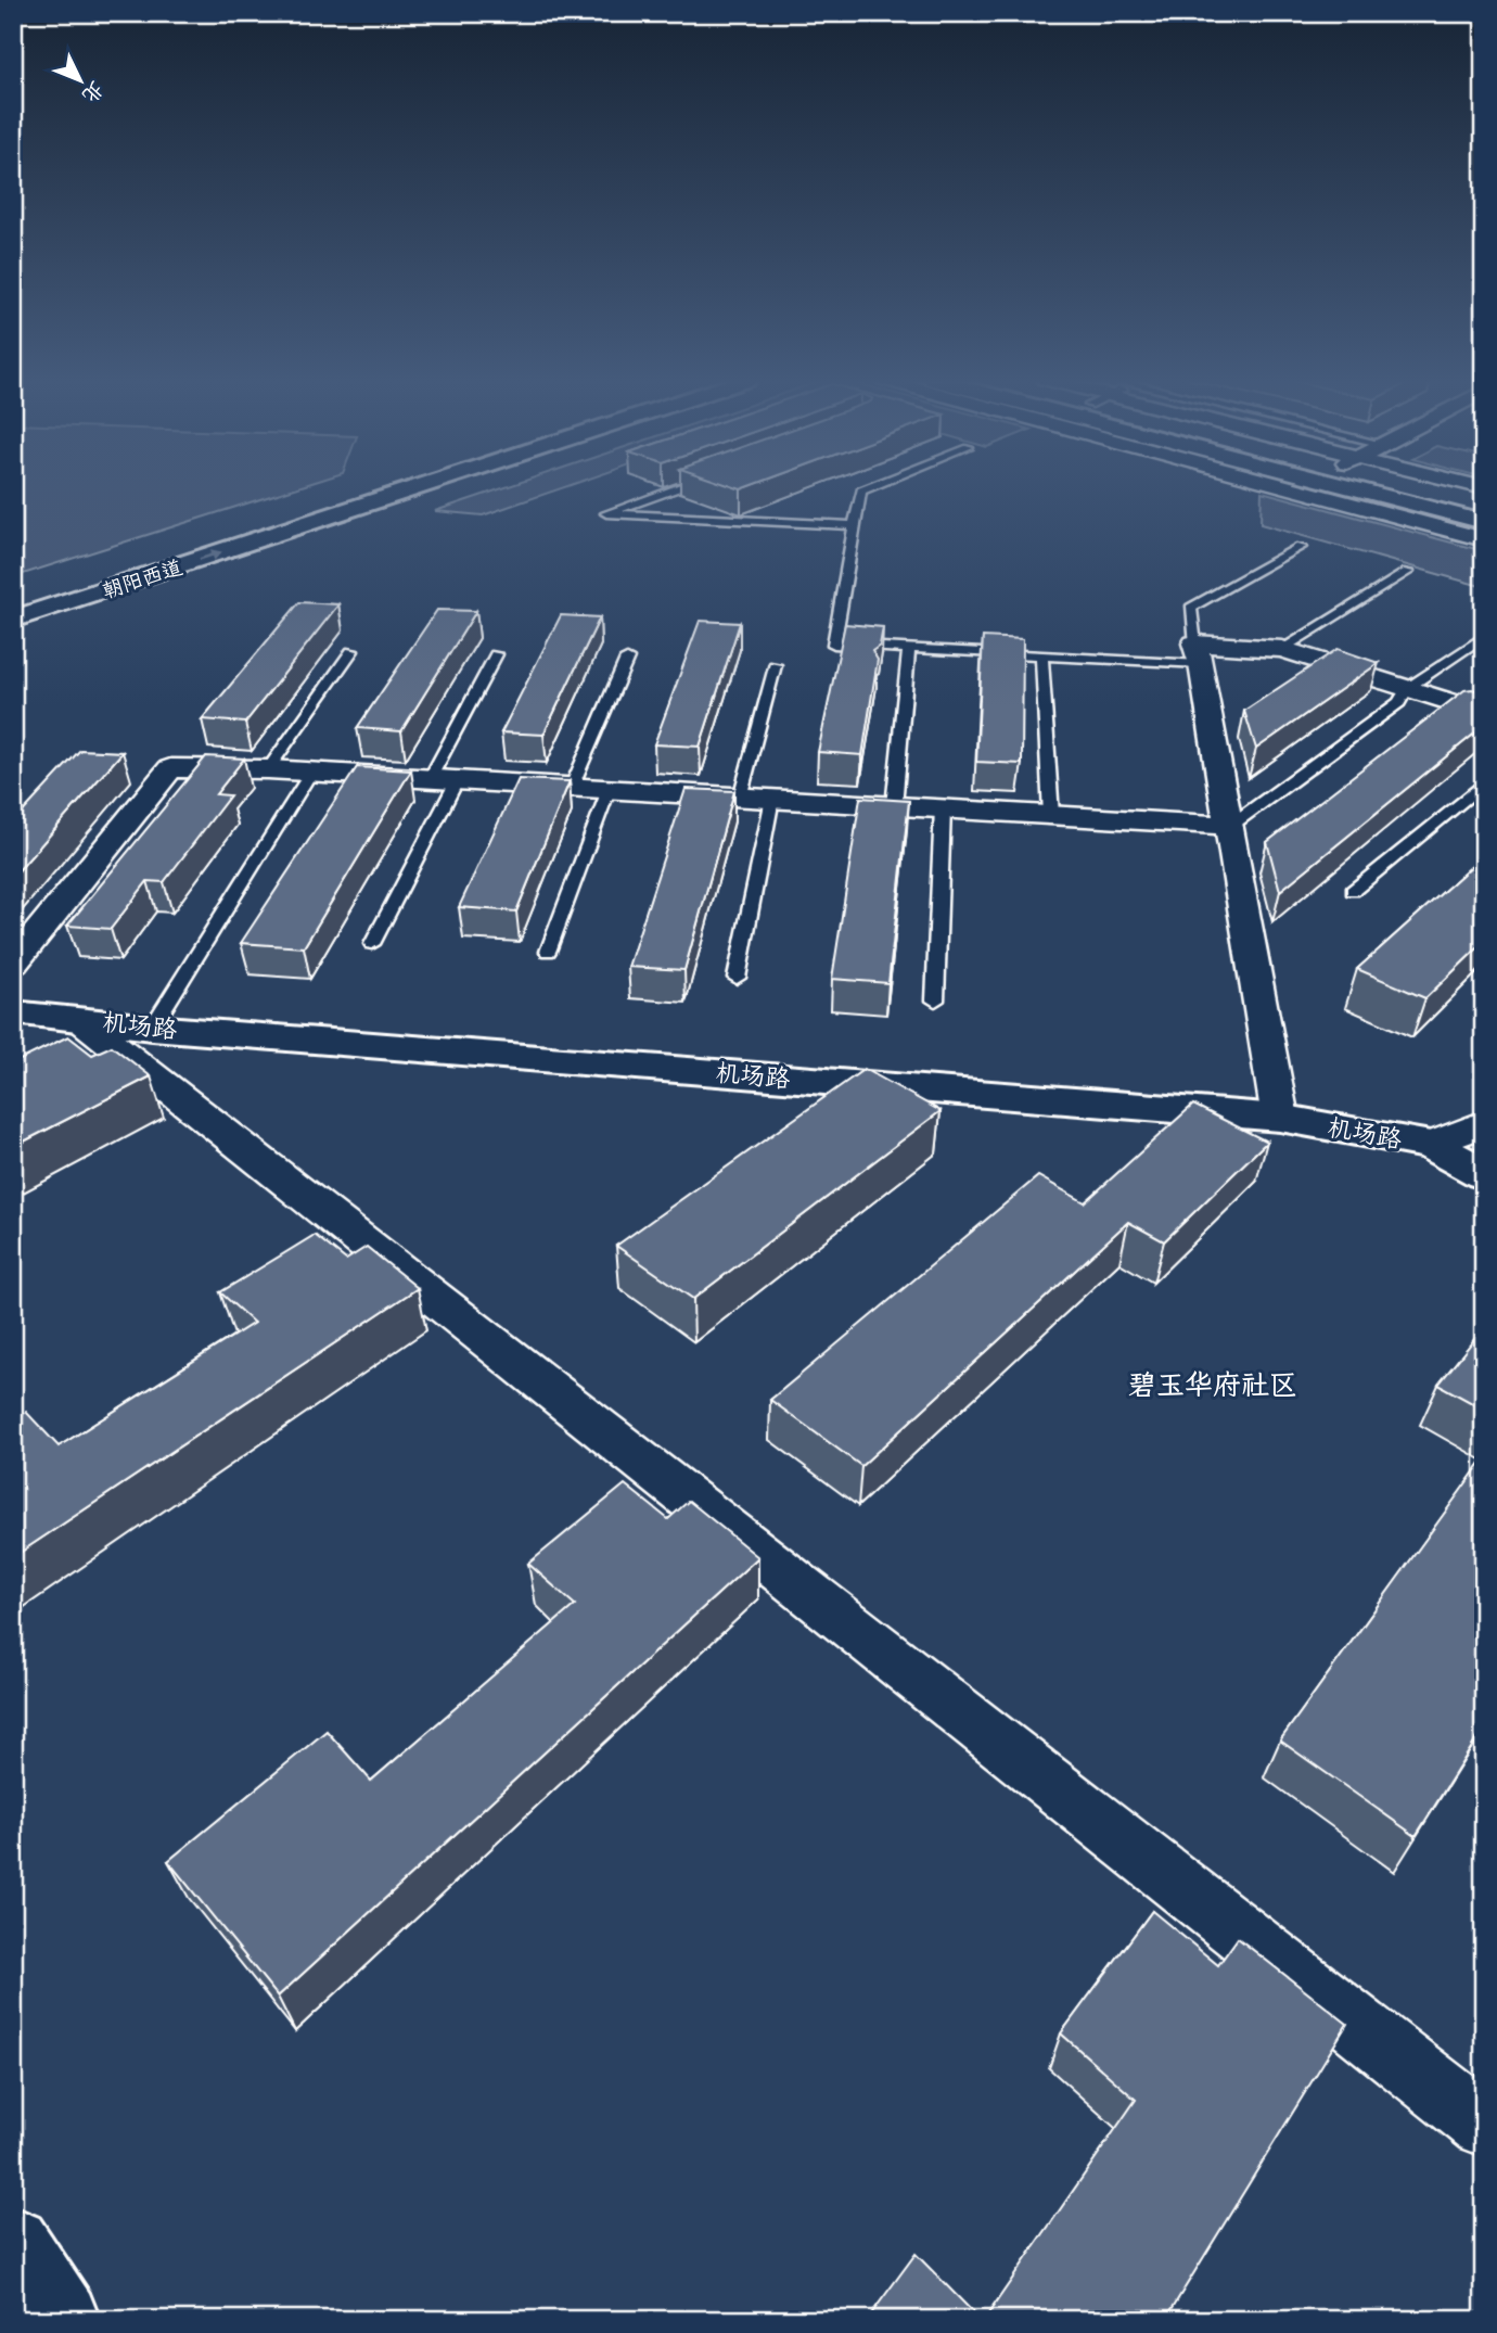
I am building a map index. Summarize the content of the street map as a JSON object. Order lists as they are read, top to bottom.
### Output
{
  "streets": {
    "main road": ["朝阳西道", "机场路"]
  },
  "districts": ["碧玉华府社区"],
  "north": "bottom right"
}
